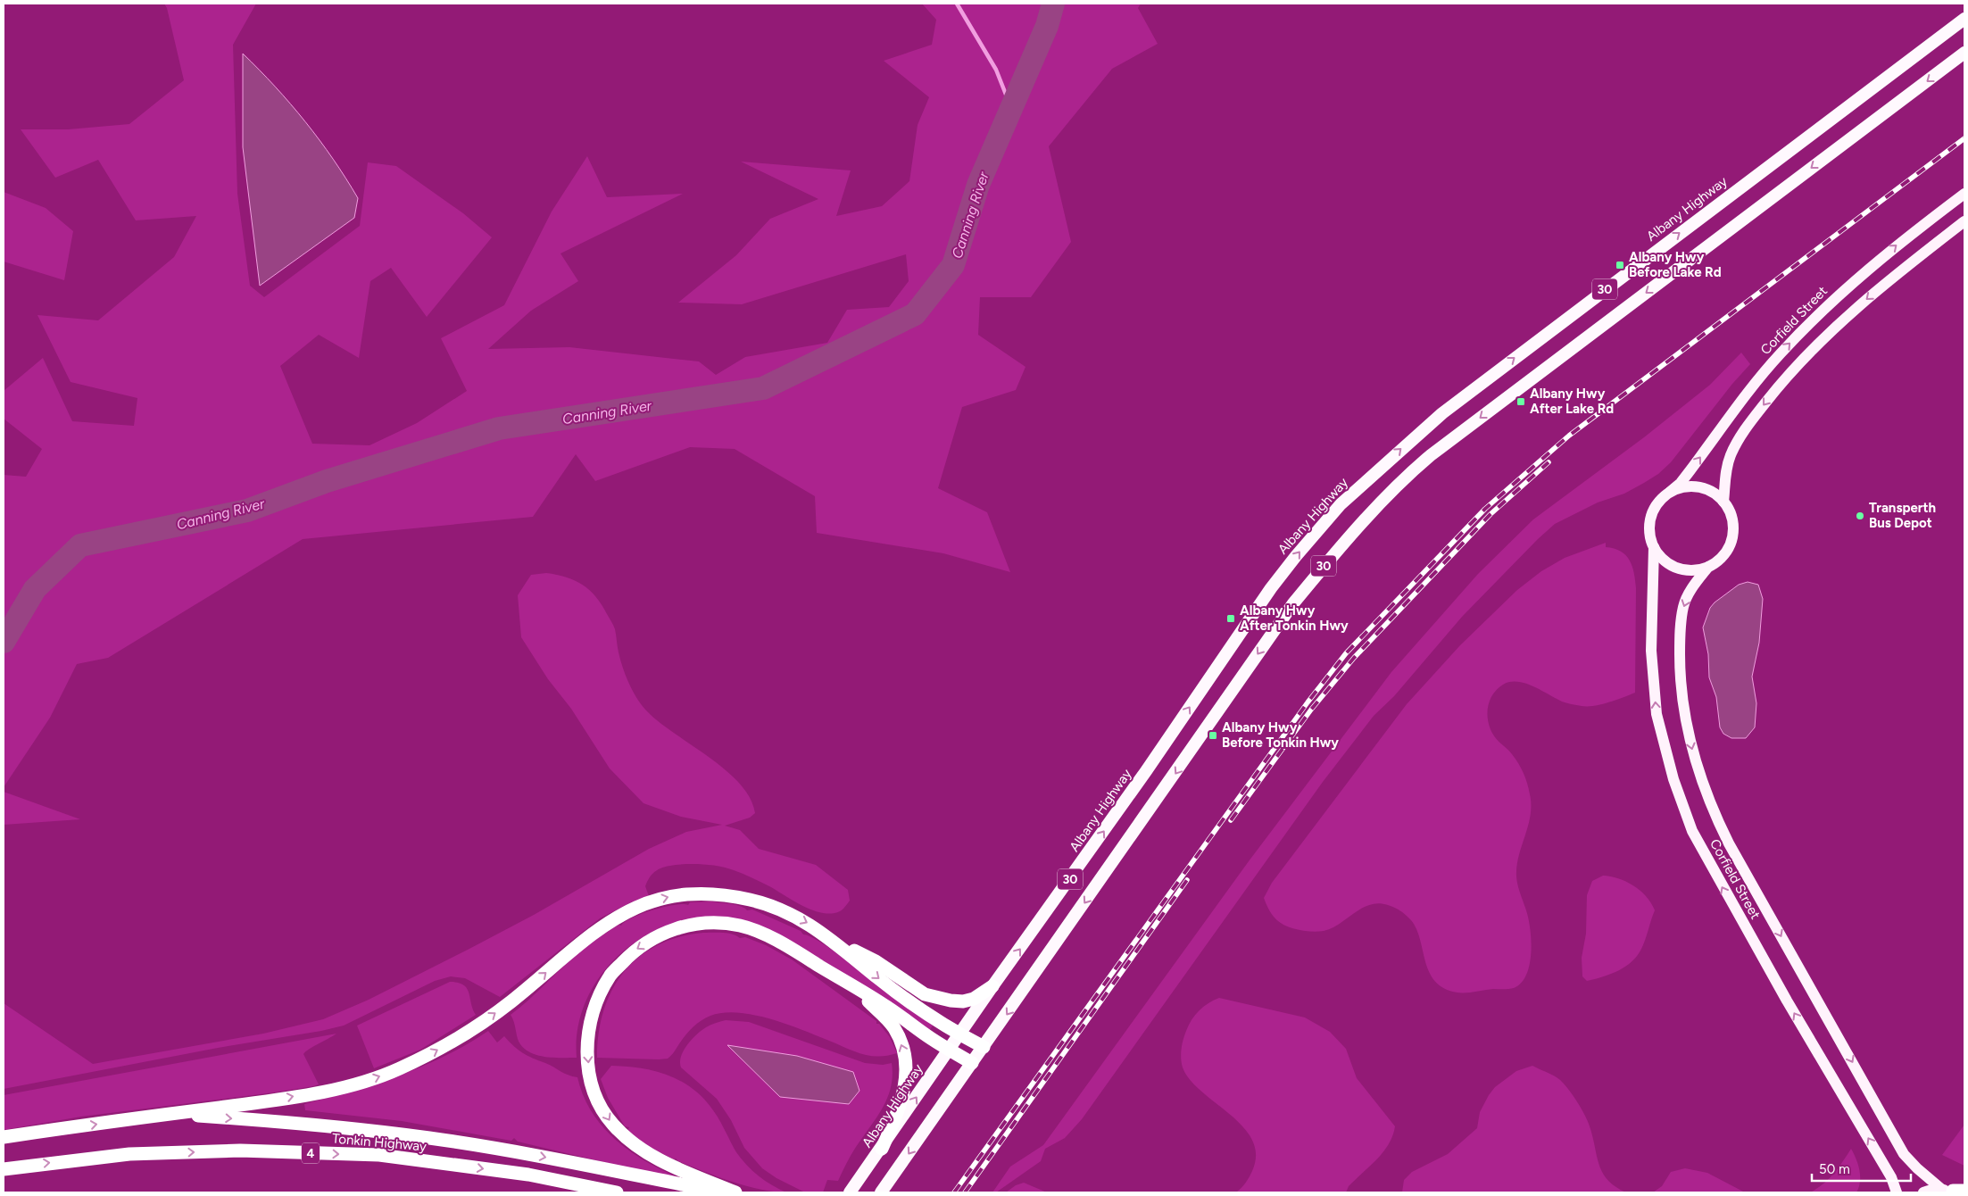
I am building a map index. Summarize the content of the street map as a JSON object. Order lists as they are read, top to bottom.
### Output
{
  "streets": {
    "highway": [
      "Albany Highway",
      "30",
      "Tonkin Highway",
      "4"
    ],
    "main road": ["Corfield Street"]
  },
  "water": ["Canning River"],
  "places": {
    "transit": [
      "Albany Hwy Before Lake Rd",
      "Albany Hwy After Lake Rd",
      "Albany Hwy After Tonkin Hwy",
      "Albany Hwy Before Tonkin Hwy"
    ],
    "other": ["Transperth Bus Depot"]
  },
  "scale_bar": "50 m"
}
